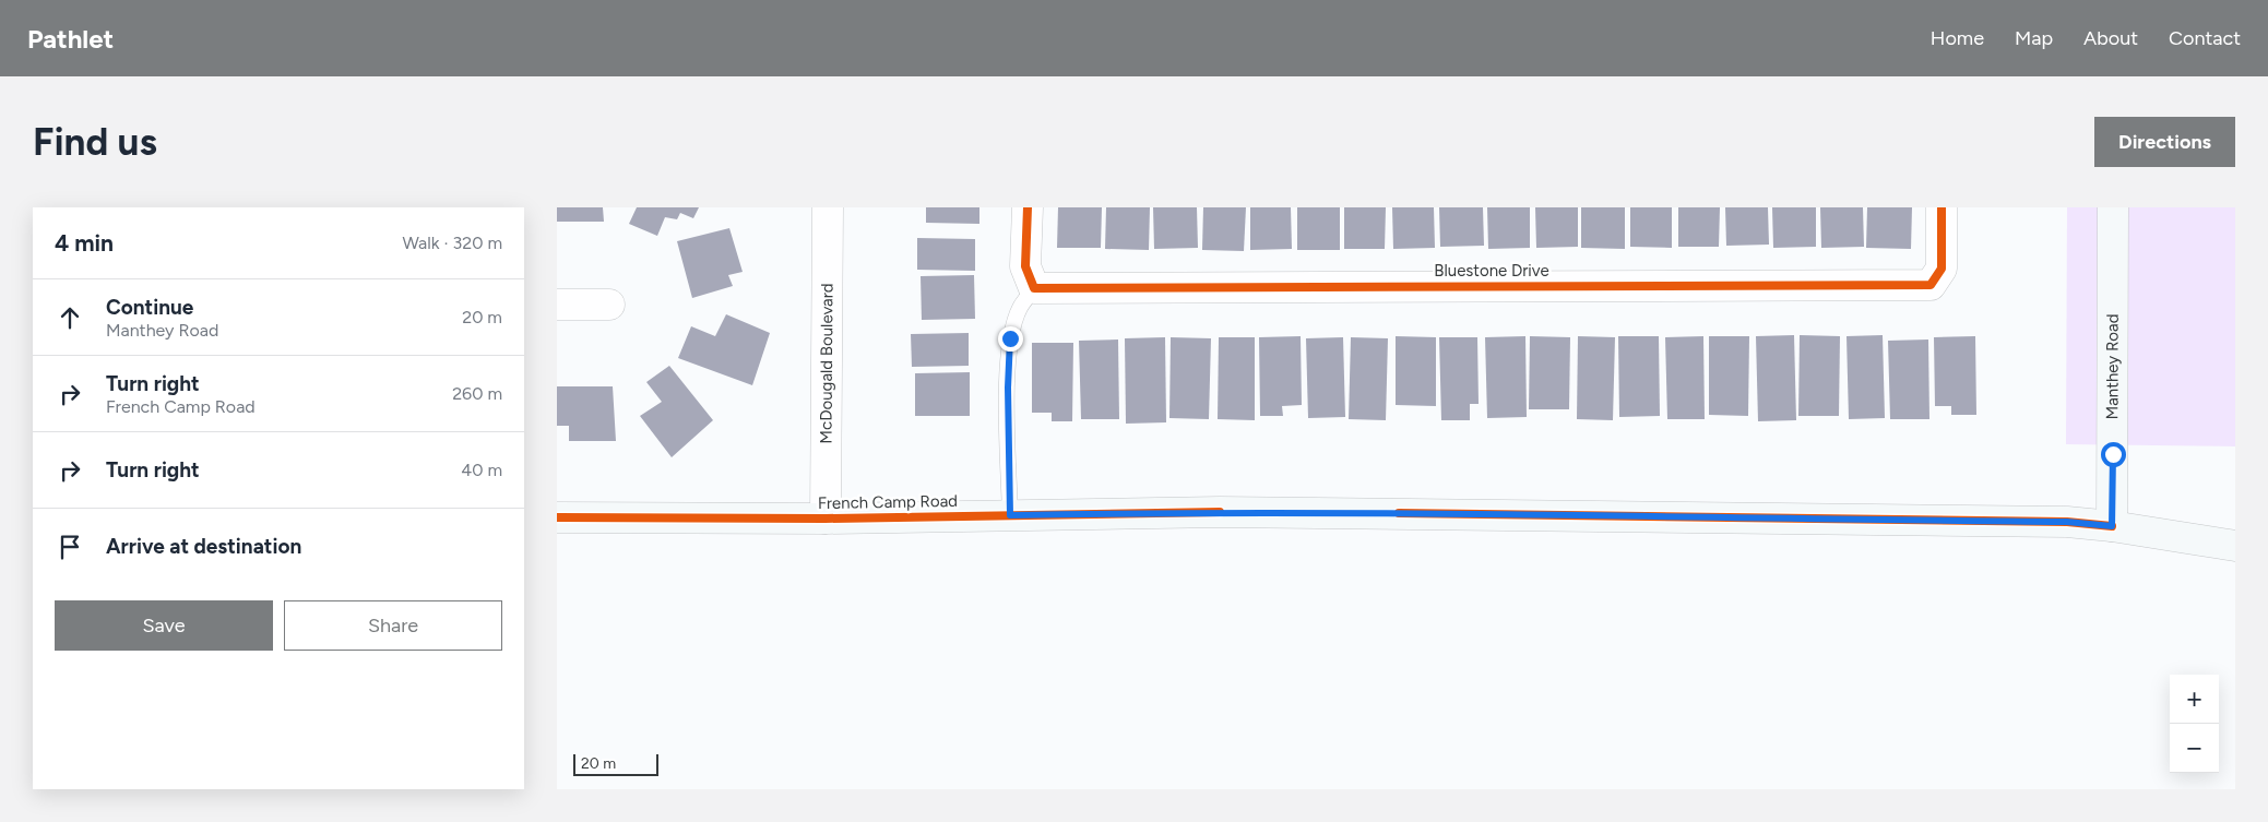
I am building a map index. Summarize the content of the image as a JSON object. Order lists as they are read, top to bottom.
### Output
{
  "streets": {
    "street": [
      "Bluestone Drive",
      "McDougald Boulevard",
      "Manthey Road",
      "French Camp Road"
    ]
  },
  "crossings": [
    ["McDougald Boulevard", "French Camp Road"],
    ["Manthey Road", "French Camp Road"]
  ],
  "scale_bar": "20 m",
  "page": {
    "header": "Pathlet",
    "nav": [
      "Home",
      "Map",
      "About",
      "Contact"
    ],
    "buttons": [
      "Directions",
      ["Save", "Share"]
    ],
    "title": "Find us",
    "heading": ["4 min", "Walk · 320 m"],
    "list": [
      ["Continue", "Manthey Road", "20 m"],
      ["Turn right", "French Camp Road", "260 m"],
      ["Turn right", "40 m"],
      "Arrive at destination"
    ],
    "map_buttons": ["+", "−"],
    "scale": "20 m"
  }
}
